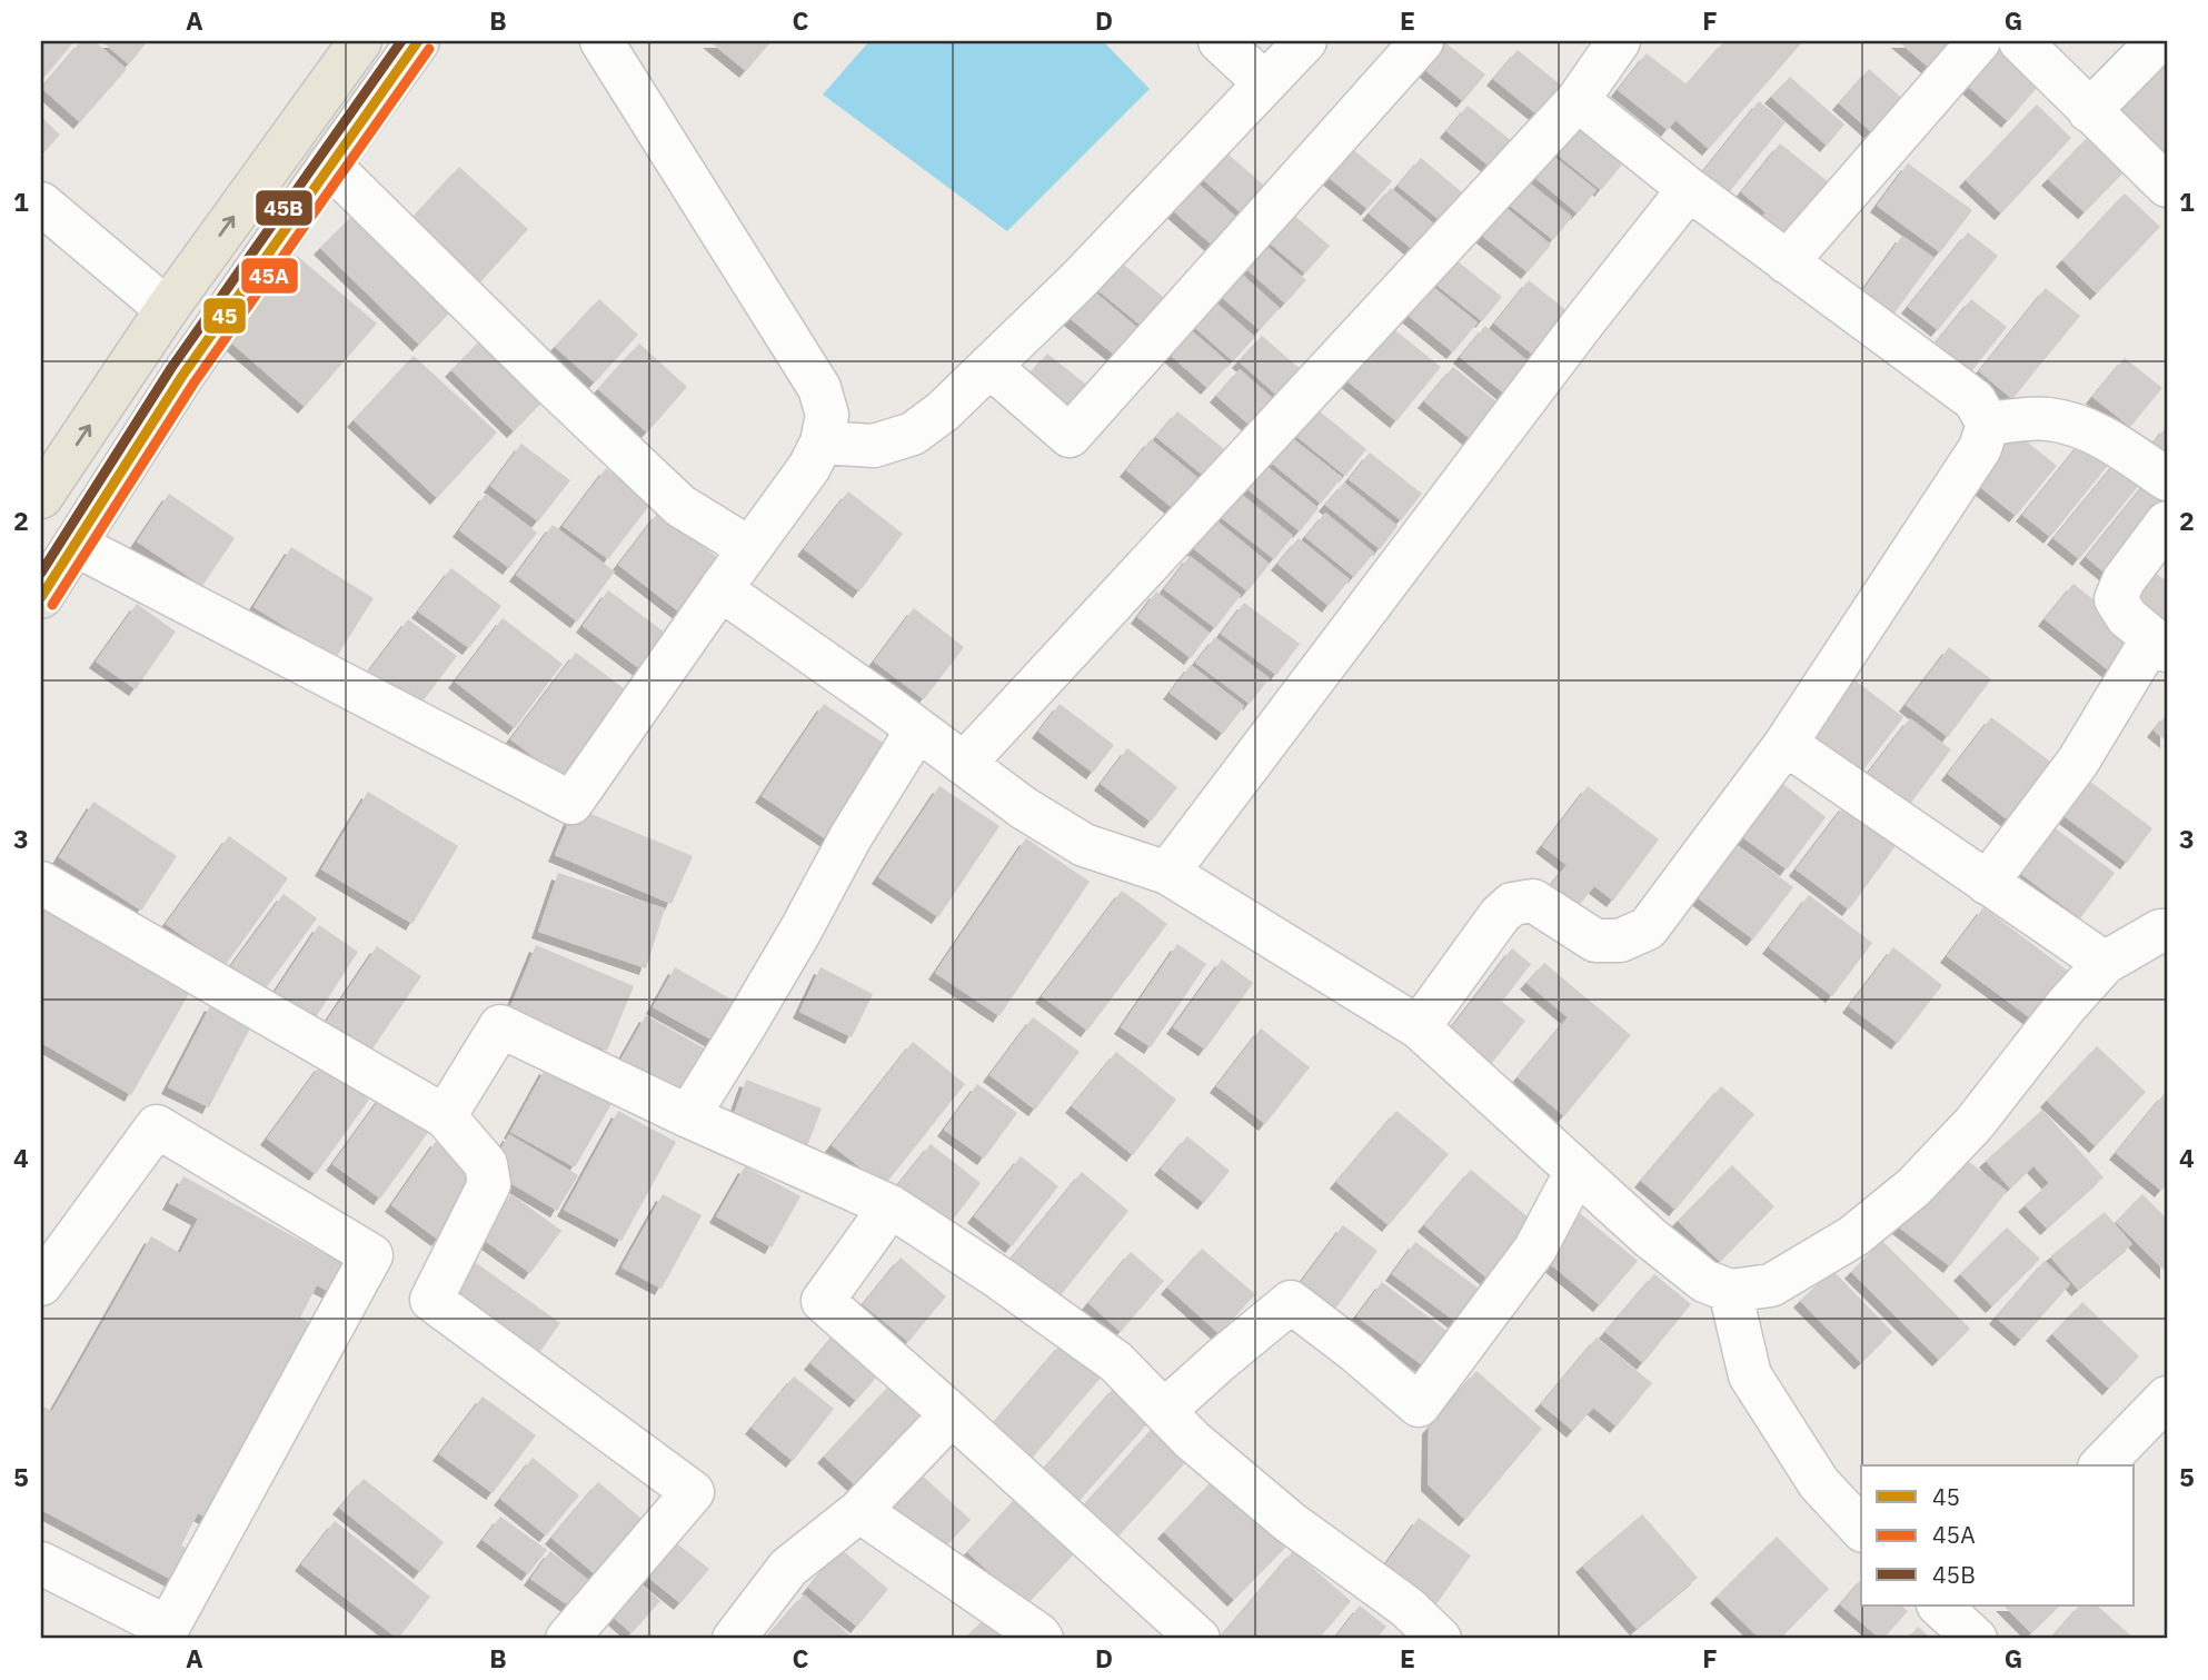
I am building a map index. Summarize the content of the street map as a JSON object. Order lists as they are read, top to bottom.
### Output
{
  "lines": ["transit line 45", "transit line 45B", "transit line 45A"],
  "legend": ["45", "45A", "45B"],
  "grid": {
    "columns": [
      "A",
      "B",
      "C",
      "D",
      "E",
      "F",
      "G"
    ],
    "rows": [
      "1",
      "2",
      "3",
      "4",
      "5"
    ]
  }
}
